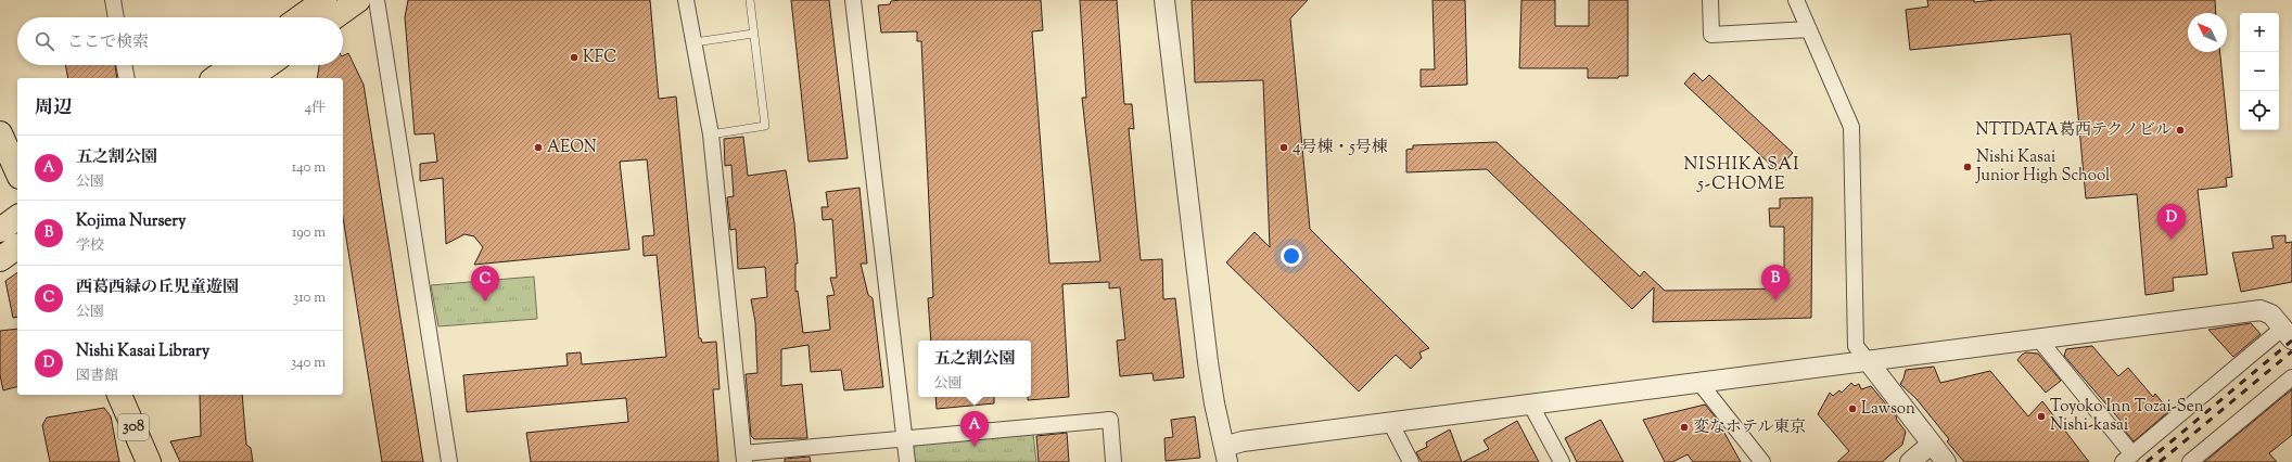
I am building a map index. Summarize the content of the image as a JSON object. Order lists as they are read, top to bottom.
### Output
{
  "streets": {
    "main road": ["308"]
  },
  "districts": ["NISHIKASAI 5-CHOME"],
  "places": [
    "KFC",
    "NTTDATA葛西テクノビル",
    "AEON",
    "4号棟・5号棟",
    "Nishi Kasai Junior High School",
    "Lawson",
    "Toyoko Inn Tozai-Sen Nishi-kasai",
    "変なホテル東京"
  ],
  "north": "top left",
  "page": {
    "map_buttons": ["+", "−"],
    "search": "ここで検索",
    "heading": ["周辺", "4件"],
    "list": [
      {
        "mark": "A",
        "name": "五之割公園",
        "note": "公園",
        "value": "140 m"
      },
      {
        "mark": "B",
        "name": "Kojima Nursery",
        "note": "学校",
        "value": "190 m"
      },
      {
        "mark": "C",
        "name": "西葛西緑の丘児童遊園",
        "note": "公園",
        "value": "310 m"
      },
      {
        "mark": "D",
        "name": "Nishi Kasai Library",
        "note": "図書館",
        "value": "340 m"
      }
    ],
    "pins": [
      "D",
      "B",
      "C",
      "A"
    ],
    "popup": ["五之割公園", "公園"]
  }
}
